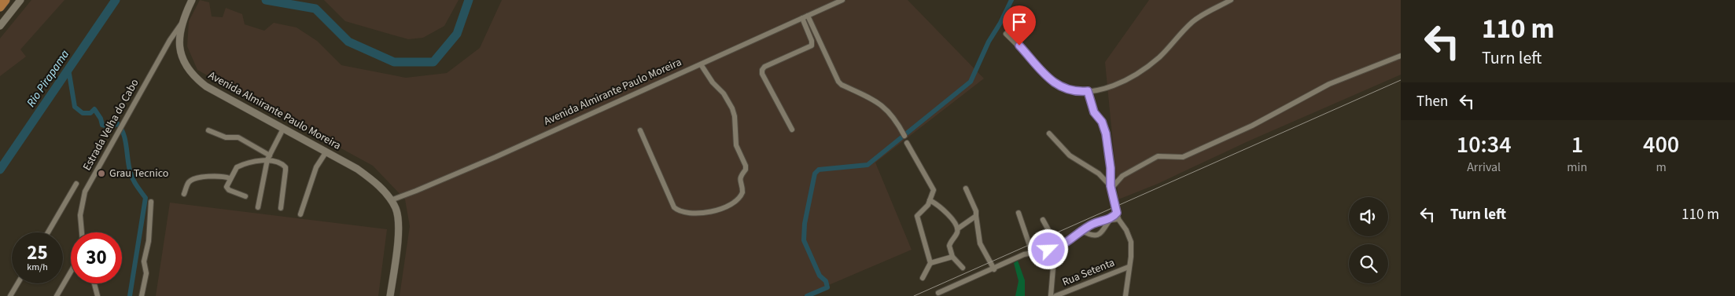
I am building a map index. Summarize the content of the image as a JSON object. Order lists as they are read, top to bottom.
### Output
{
  "streets": {
    "main road": ["Avenida Almirante Paulo Moreira"],
    "street": ["Estrada Velha do Cabo", "Rua Setenta"]
  },
  "crossings": [
    ["Avenida Almirante Paulo Moreira", "Estrada Velha do Cabo"]
  ],
  "water": ["Rio Pirapama"],
  "places": ["Grau Tecnico"],
  "page": {
    "turn": ["110 m", "Turn left"],
    "then": "Then",
    "eta": [
      "10:34",
      "Arrival",
      "1",
      "min",
      "400",
      "m"
    ],
    "list": [
      {
        "name": "Turn left",
        "value": "110 m"
      }
    ],
    "speed": "25 km/h",
    "limit": "30"
  }
}
